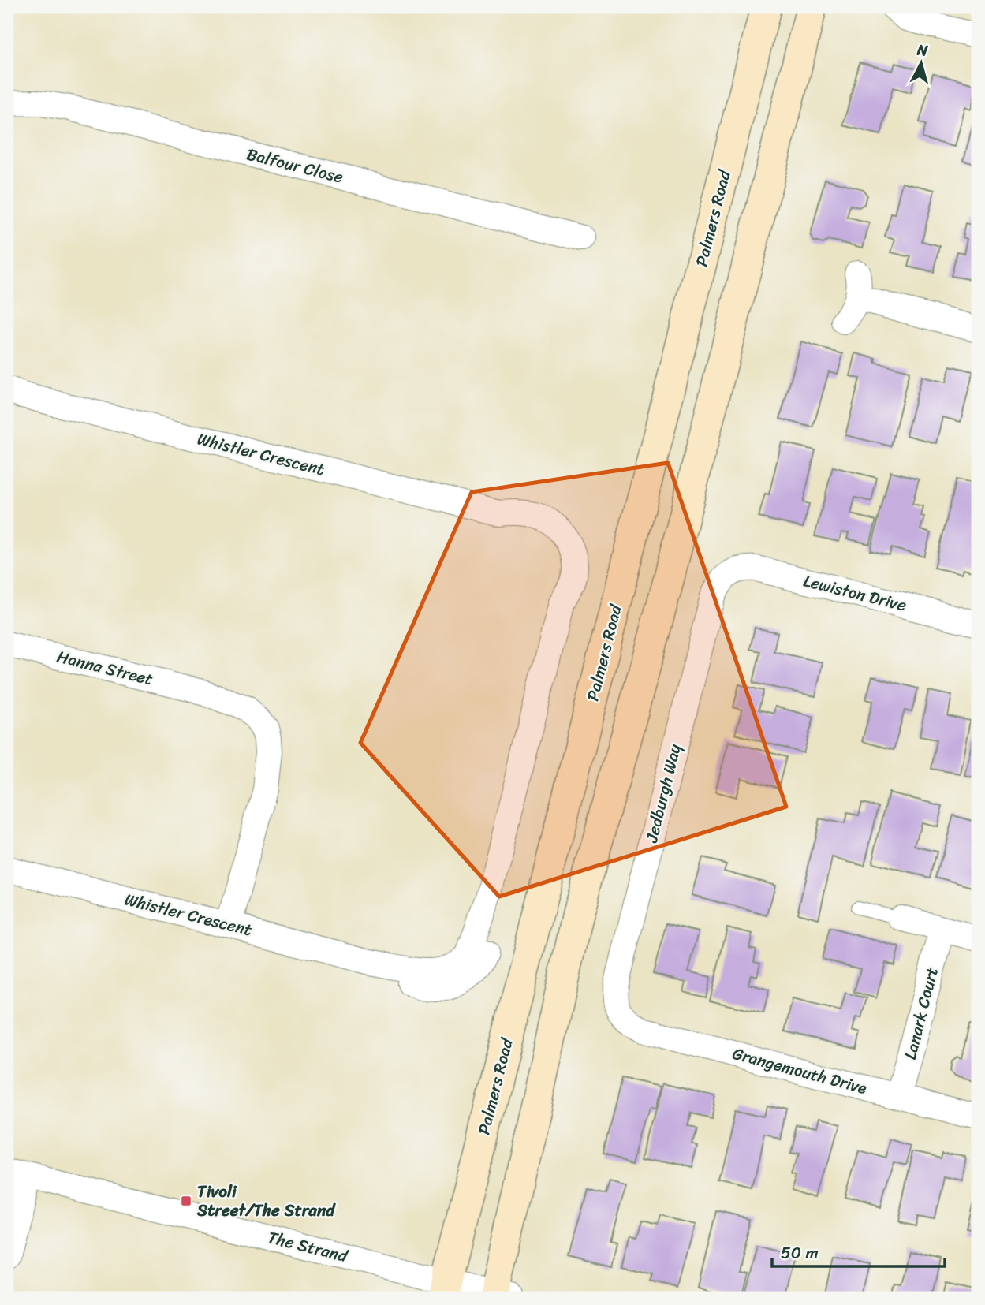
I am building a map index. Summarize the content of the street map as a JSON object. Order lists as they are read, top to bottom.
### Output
{
  "streets": {
    "main road": ["Palmers Road"],
    "street": [
      "Balfour Close",
      "Whistler Crescent",
      "Lewiston Drive",
      "Hanna Street",
      "Jedburgh Way",
      "Lanark Court",
      "Grangemouth Drive",
      "The Strand"
    ]
  },
  "crossings": [
    ["Palmers Road", "The Strand"],
    ["Whistler Crescent", "Hanna Street"],
    ["Lewiston Drive", "Jedburgh Way"],
    ["Jedburgh Way", "Grangemouth Drive"],
    ["Lanark Court", "Grangemouth Drive"]
  ],
  "places": {
    "transit": ["Tivoli Street/The Strand"]
  },
  "scale_bar": "50 m",
  "north": "top"
}
